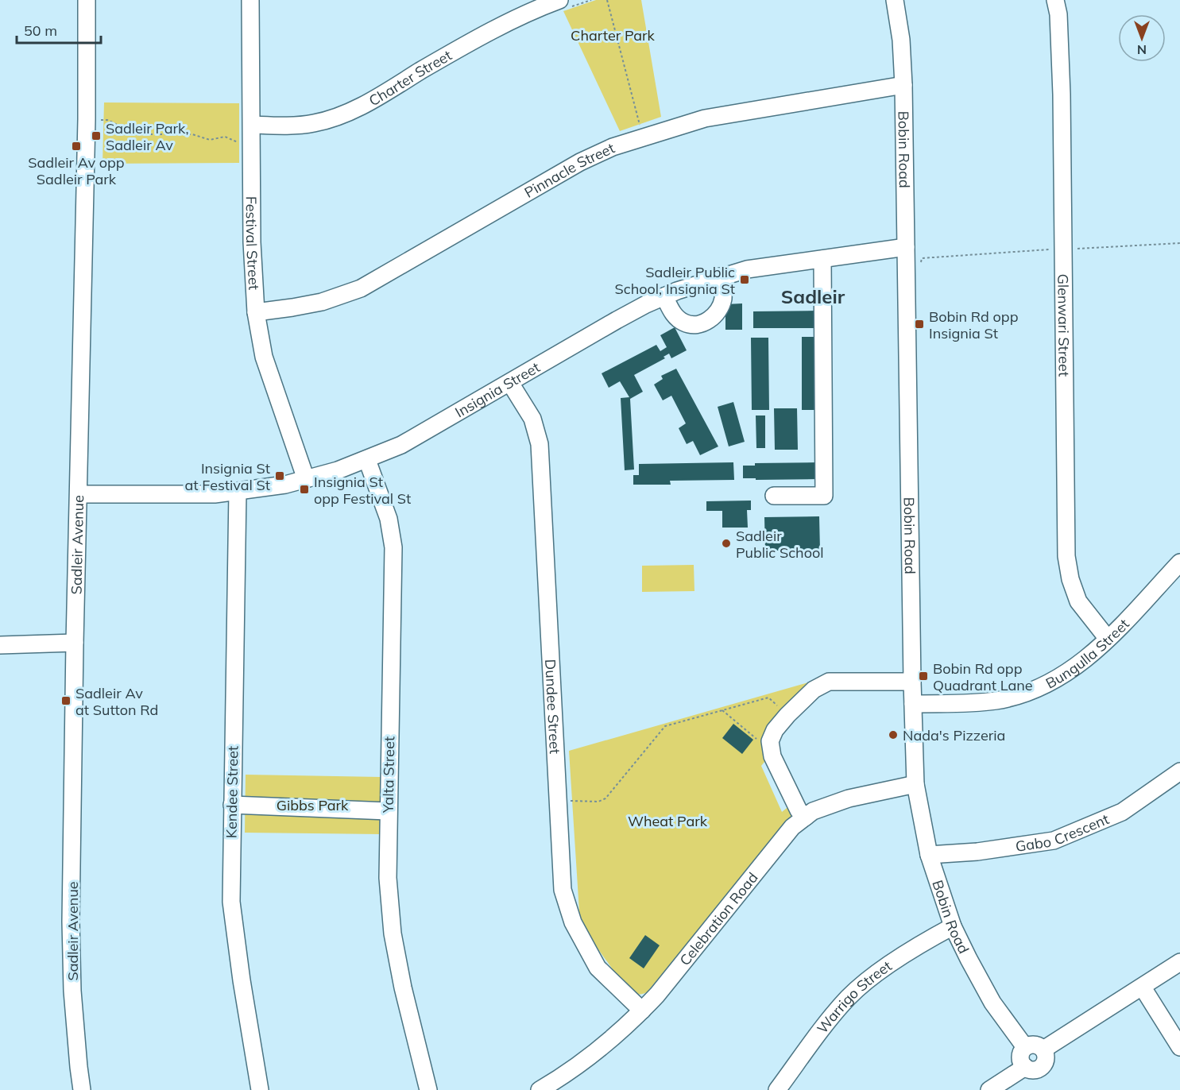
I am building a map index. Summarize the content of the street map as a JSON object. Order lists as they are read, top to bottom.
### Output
{
  "streets": {
    "street": [
      "Charter Street",
      "Bobin Road",
      "Pinnacle Street",
      "Festival Street",
      "Glenwari Street",
      "Insignia Street",
      "Sadleir Avenue",
      "Bungulla Street",
      "Dundee Street",
      "Yalta Street",
      "Kendee Street",
      "Gabo Crescent",
      "Celebration Road",
      "Warrigo Street"
    ]
  },
  "crossings": [
    ["Charter Street", "Festival Street"],
    ["Bobin Road", "Pinnacle Street"],
    ["Bobin Road", "Insignia Street"],
    ["Bobin Road", "Bungulla Street"],
    ["Bobin Road", "Gabo Crescent"],
    ["Bobin Road", "Celebration Road"],
    ["Bobin Road", "Warrigo Street"],
    ["Pinnacle Street", "Festival Street"],
    ["Festival Street", "Insignia Street"],
    ["Glenwari Street", "Bungulla Street"],
    ["Insignia Street", "Sadleir Avenue"],
    ["Insignia Street", "Dundee Street"],
    ["Insignia Street", "Yalta Street"],
    ["Insignia Street", "Kendee Street"],
    ["Dundee Street", "Celebration Road"]
  ],
  "districts": ["Sadleir"],
  "parks": ["Charter Park", "Gibbs Park", "Wheat Park"],
  "places": {
    "transit": [
      "Sadleir Park, Sadleir Av",
      "Sadleir Av opp Sadleir Park",
      "Sadleir Public School, Insignia St",
      "Bobin Rd opp Insignia St",
      "Insignia St at Festival St",
      "Insignia St opp Festival St",
      "Bobin Rd opp Quadrant Lane",
      "Sadleir Av at Sutton Rd"
    ],
    "other": ["Sadleir Public School", "Nada's Pizzeria"]
  },
  "scale_bar": "50 m",
  "north": "bottom"
}
